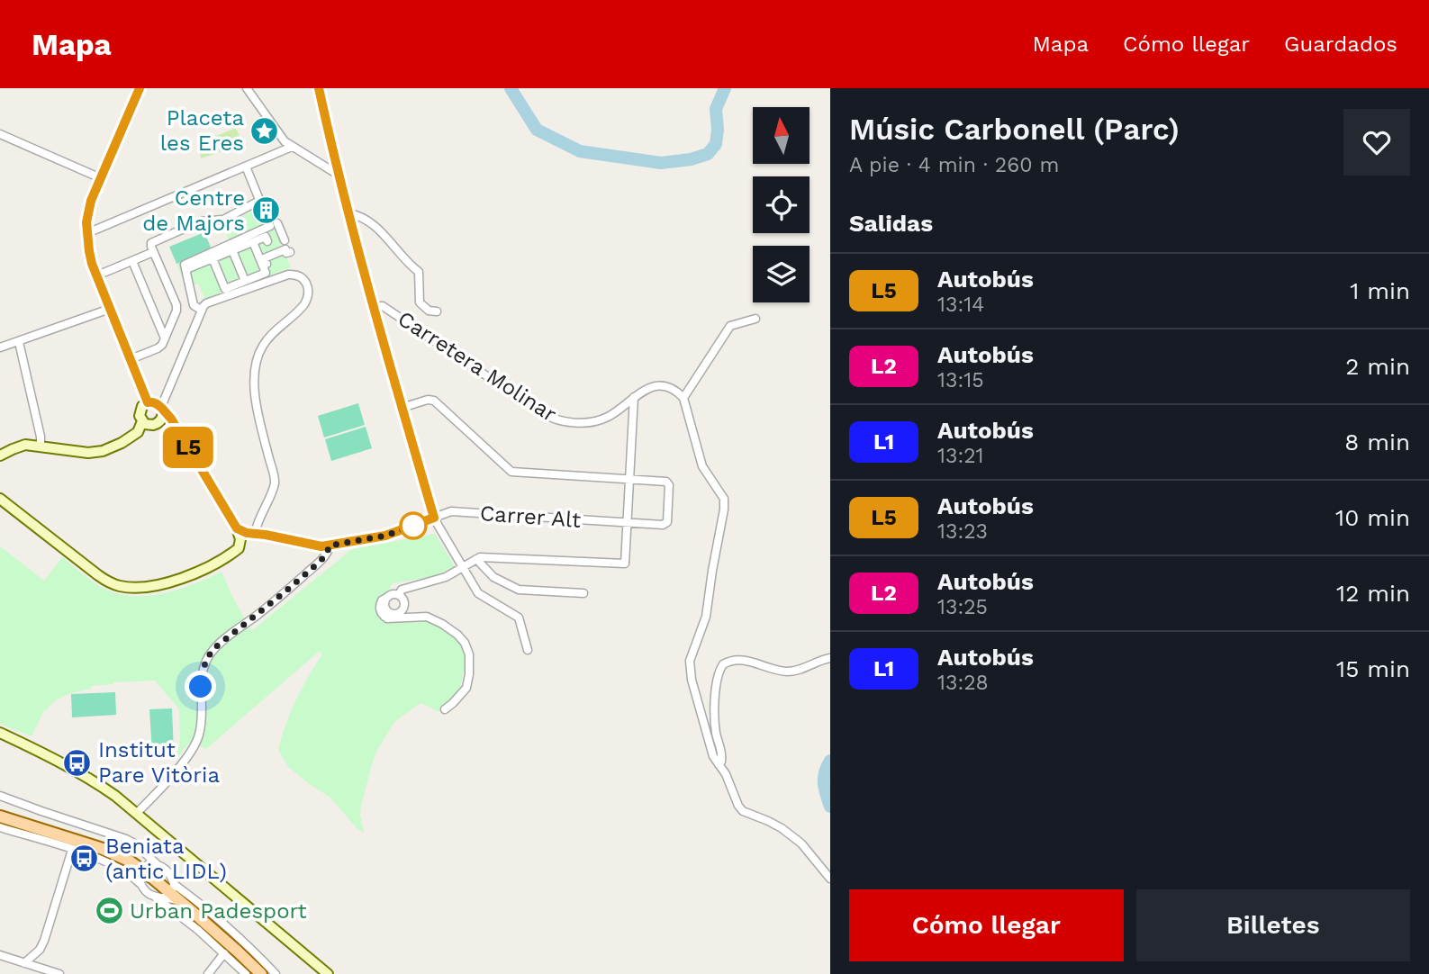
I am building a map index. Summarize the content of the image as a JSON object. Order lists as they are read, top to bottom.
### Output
{
  "streets": {
    "street": ["Carretera Molinar", "Carrer Alt"]
  },
  "places": {
    "place": ["Placeta les Eres"],
    "building": ["Centre de Majors"],
    "bus stop": ["Institut Pare Vitòria", "Beniata (antic LIDL)"],
    "sports": ["Urban Padesport"]
  },
  "lines": ["bus line L5"],
  "north": "top",
  "page": {
    "header": "Mapa",
    "nav": ["Mapa", "Cómo llegar", "Guardados"],
    "on_map": "L5",
    "heading": [
      ["Músic Carbonell (Parc)", "A pie · 4 min · 260 m"],
      "Salidas"
    ],
    "list": [
      {
        "mark": "L5",
        "name": "Autobús",
        "note": "13:14",
        "value": "1 min"
      },
      {
        "mark": "L2",
        "name": "Autobús",
        "note": "13:15",
        "value": "2 min"
      },
      {
        "mark": "L1",
        "name": "Autobús",
        "note": "13:21",
        "value": "8 min"
      },
      {
        "mark": "L5",
        "name": "Autobús",
        "note": "13:23",
        "value": "10 min"
      },
      {
        "mark": "L2",
        "name": "Autobús",
        "note": "13:25",
        "value": "12 min"
      },
      {
        "mark": "L1",
        "name": "Autobús",
        "note": "13:28",
        "value": "15 min"
      }
    ],
    "buttons": ["Cómo llegar", "Billetes"]
  }
}
